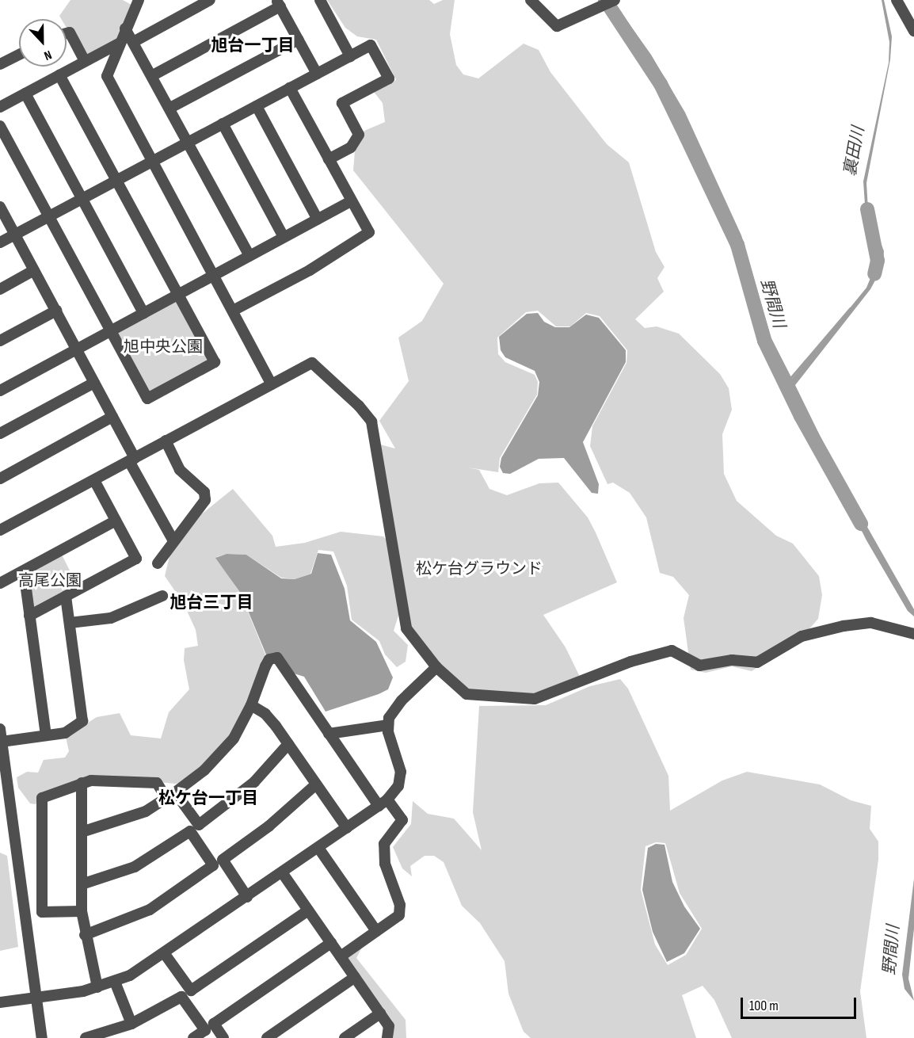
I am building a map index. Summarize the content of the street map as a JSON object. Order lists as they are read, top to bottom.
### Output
{
  "districts": ["旭台一丁目", "旭台三丁目", "松ケ台一丁目"],
  "water": ["裏田川", "野間川"],
  "parks": ["旭中央公園", "松ケ台グラウンド", "高尾公園"],
  "scale_bar": "100 m",
  "north": "bottom"
}
